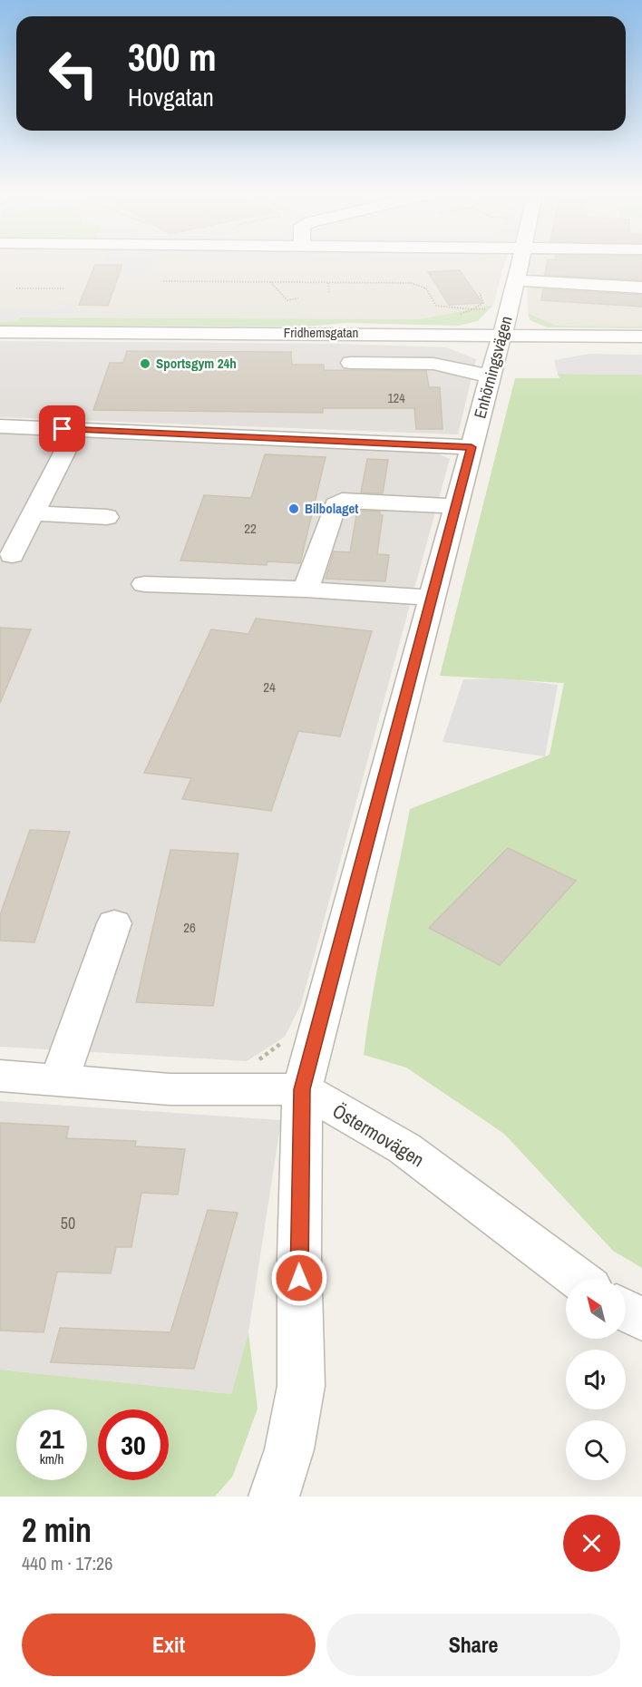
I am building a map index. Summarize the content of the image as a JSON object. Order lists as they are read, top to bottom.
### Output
{
  "streets": {
    "street": ["Fridhemsgatan", "Enhörningsvägen", "Östermovägen"]
  },
  "crossings": [
    ["Fridhemsgatan", "Enhörningsvägen"],
    ["Enhörningsvägen", "Östermovägen"]
  ],
  "places": ["Sportsgym 24h", "Bilbolaget"],
  "house_numbers": [
    "124",
    "22",
    "24",
    "26",
    "50"
  ],
  "north": "top left",
  "page": {
    "turn": ["300 m", "Hovgatan"],
    "speed": "21 km/h",
    "limit": "30",
    "heading": ["2 min", "440 m · 17:26"],
    "buttons": ["Exit", "Share"]
  }
}
